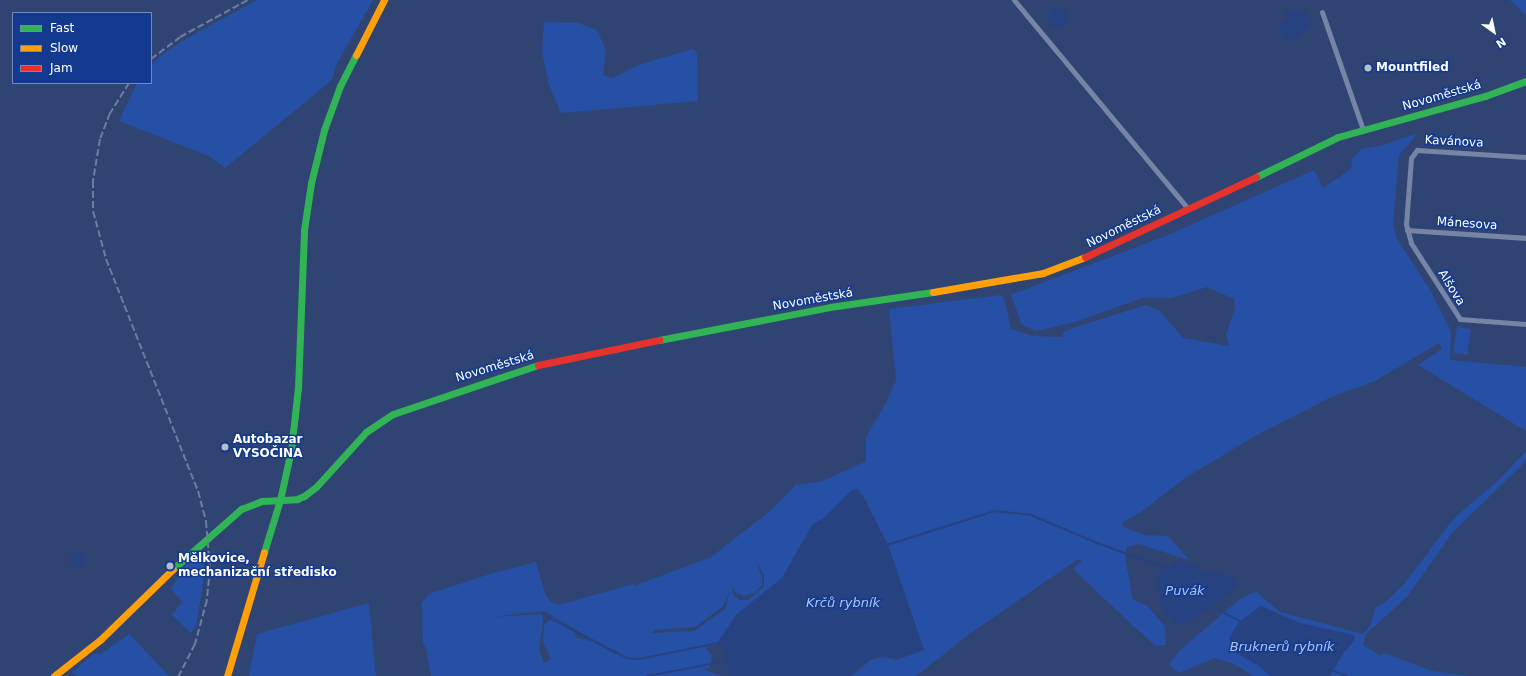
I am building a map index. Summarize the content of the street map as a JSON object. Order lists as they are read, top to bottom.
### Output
{
  "streets": {
    "street": [
      "Novoměstská",
      "Kavánova",
      "Mánesova",
      "Alšova"
    ]
  },
  "crossings": [
    ["Kavánova", "Mánesova"],
    ["Kavánova", "Alšova"],
    ["Mánesova", "Alšova"]
  ],
  "water": ["Puvák", "Krčů rybník", "Bruknerů rybník"],
  "places": ["Mountfiled", "Autobazar VYSOČINA", "Mělkovice, mechanizační středisko"],
  "legend": ["Fast", "Slow", "Jam"],
  "north": "bottom right"
}
